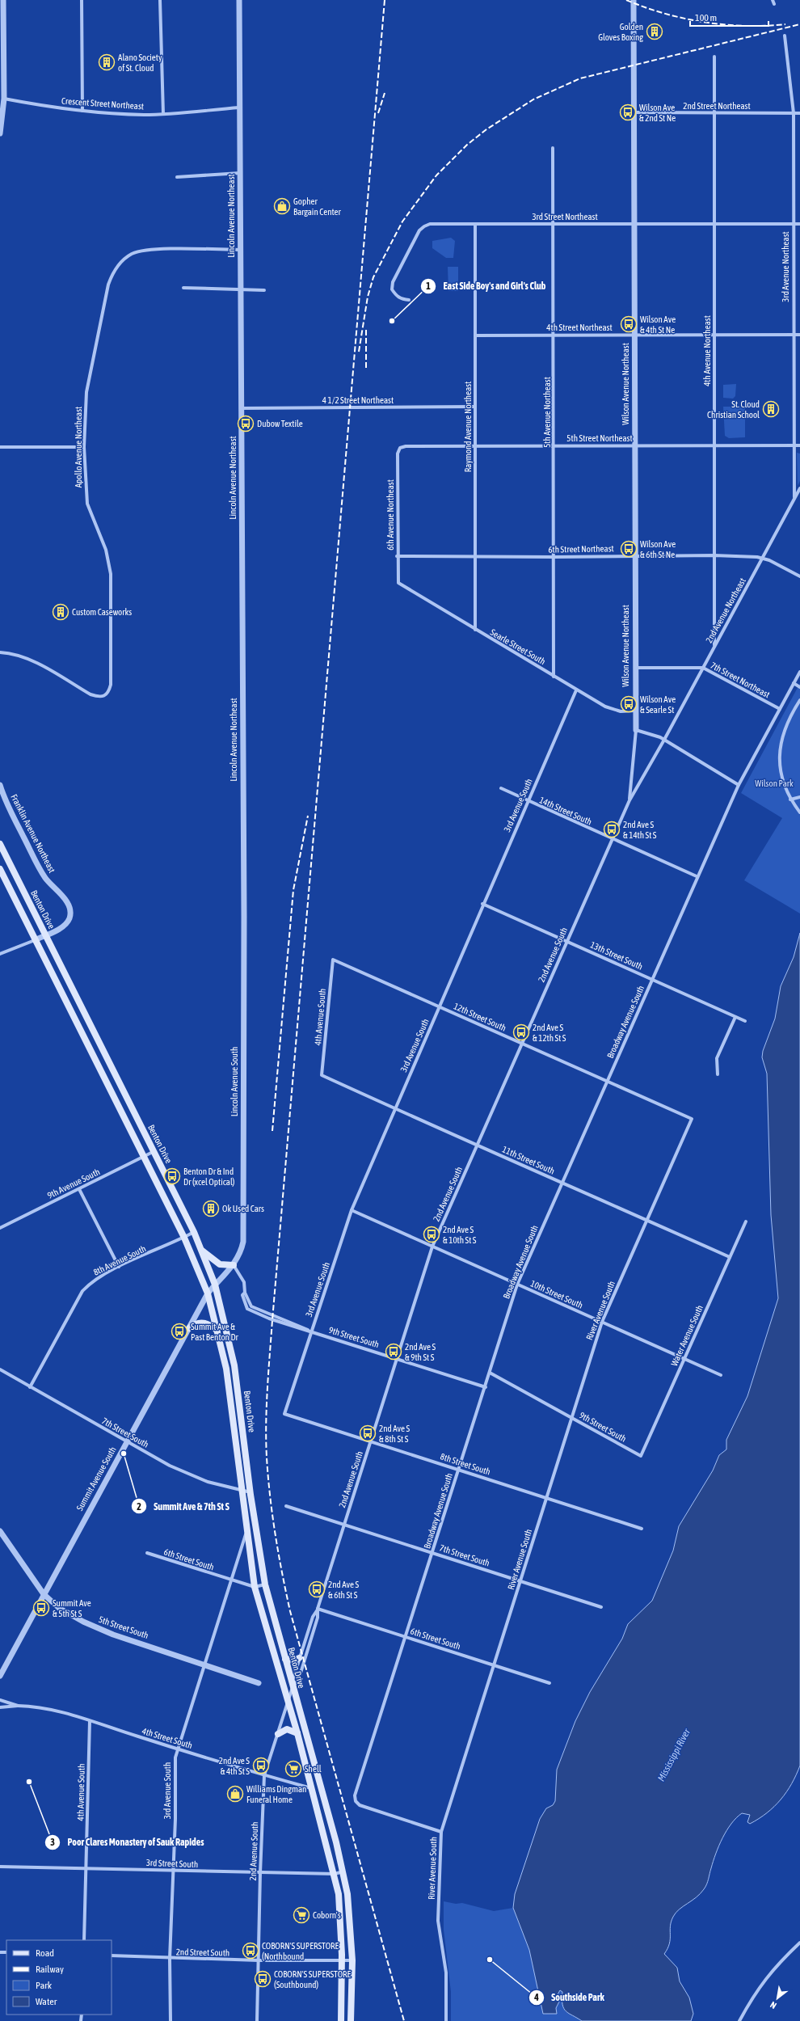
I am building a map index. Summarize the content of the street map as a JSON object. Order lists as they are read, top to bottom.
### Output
{
  "streets": {
    "main road": ["Benton Drive"],
    "street": [
      "Crescent Street Northeast",
      "2nd Street Northeast",
      "Lincoln Avenue Northeast",
      "3rd Street Northeast",
      "3rd Avenue Northeast",
      "4th Street Northeast",
      "4th Avenue Northeast",
      "Wilson Avenue Northeast",
      "4 1/2 Street Northeast",
      "5th Avenue Northeast",
      "Raymond Avenue Northeast",
      "5th Street Northeast",
      "Apollo Avenue Northeast",
      "6th Avenue Northeast",
      "6th Street Northeast",
      "2nd Avenue Northeast",
      "Searle Street South",
      "7th Street Northeast",
      "3rd Avenue South",
      "14th Street South",
      "Franklin Avenue Northeast",
      "2nd Avenue South",
      "13th Street South",
      "4th Avenue South",
      "12th Street South",
      "Broadway Avenue South",
      "Lincoln Avenue South",
      "11th Street South",
      "9th Avenue South",
      "8th Avenue South",
      "10th Street South",
      "River Avenue South",
      "Water Avenue South",
      "9th Street South",
      "7th Street South",
      "8th Street South",
      "Summit Avenue South",
      "6th Street South",
      "5th Street South",
      "4th Street South",
      "3rd Street South",
      "2nd Street South"
    ]
  },
  "crossings": [
    ["Crescent Street Northeast", "Lincoln Avenue Northeast"],
    ["2nd Street Northeast", "3rd Avenue Northeast"],
    ["2nd Street Northeast", "4th Avenue Northeast"],
    ["2nd Street Northeast", "Wilson Avenue Northeast"],
    ["Lincoln Avenue Northeast", "4 1/2 Street Northeast"],
    ["Lincoln Avenue Northeast", "Apollo Avenue Northeast"],
    ["Lincoln Avenue Northeast", "Lincoln Avenue South"],
    ["3rd Street Northeast", "3rd Avenue Northeast"],
    ["3rd Street Northeast", "4th Avenue Northeast"],
    ["3rd Street Northeast", "Wilson Avenue Northeast"],
    ["3rd Street Northeast", "5th Avenue Northeast"],
    ["3rd Street Northeast", "Raymond Avenue Northeast"],
    ["3rd Avenue Northeast", "4th Street Northeast"],
    ["3rd Avenue Northeast", "5th Street Northeast"],
    ["3rd Avenue Northeast", "2nd Avenue Northeast"],
    ["4th Street Northeast", "4th Avenue Northeast"],
    ["4th Street Northeast", "Wilson Avenue Northeast"],
    ["4th Street Northeast", "5th Avenue Northeast"],
    ["4th Street Northeast", "Raymond Avenue Northeast"],
    ["4th Avenue Northeast", "5th Street Northeast"],
    ["4th Avenue Northeast", "6th Street Northeast"],
    ["4th Avenue Northeast", "2nd Avenue Northeast"],
    ["Wilson Avenue Northeast", "5th Street Northeast"],
    ["Wilson Avenue Northeast", "6th Street Northeast"],
    ["Wilson Avenue Northeast", "Searle Street South"],
    ["Wilson Avenue Northeast", "7th Street Northeast"],
    ["Wilson Avenue Northeast", "2nd Avenue South"],
    ["4 1/2 Street Northeast", "Raymond Avenue Northeast"],
    ["5th Avenue Northeast", "5th Street Northeast"],
    ["5th Avenue Northeast", "6th Street Northeast"],
    ["5th Avenue Northeast", "Searle Street South"],
    ["Raymond Avenue Northeast", "5th Street Northeast"],
    ["Raymond Avenue Northeast", "6th Street Northeast"],
    ["Raymond Avenue Northeast", "Searle Street South"],
    ["5th Street Northeast", "6th Avenue Northeast"],
    ["6th Avenue Northeast", "6th Street Northeast"],
    ["6th Avenue Northeast", "Searle Street South"],
    ["6th Street Northeast", "2nd Avenue Northeast"],
    ["2nd Avenue Northeast", "7th Street Northeast"],
    ["2nd Avenue Northeast", "2nd Avenue South"],
    ["Searle Street South", "3rd Avenue South"],
    ["7th Street Northeast", "Broadway Avenue South"],
    ["3rd Avenue South", "14th Street South"],
    ["3rd Avenue South", "Benton Drive"],
    ["3rd Avenue South", "13th Street South"],
    ["3rd Avenue South", "12th Street South"],
    ["3rd Avenue South", "11th Street South"],
    ["3rd Avenue South", "10th Street South"],
    ["3rd Avenue South", "9th Street South"],
    ["3rd Avenue South", "8th Street South"],
    ["3rd Avenue South", "6th Street South"],
    ["3rd Avenue South", "5th Street South"],
    ["3rd Avenue South", "4th Street South"],
    ["3rd Avenue South", "3rd Street South"],
    ["3rd Avenue South", "2nd Street South"],
    ["14th Street South", "2nd Avenue South"],
    ["14th Street South", "Broadway Avenue South"],
    ["Franklin Avenue Northeast", "Benton Drive"],
    ["Benton Drive", "2nd Avenue South"],
    ["Benton Drive", "Lincoln Avenue South"],
    ["Benton Drive", "9th Avenue South"],
    ["Benton Drive", "8th Avenue South"],
    ["Benton Drive", "7th Street South"],
    ["Benton Drive", "Summit Avenue South"],
    ["Benton Drive", "6th Street South"],
    ["Benton Drive", "4th Street South"],
    ["Benton Drive", "3rd Street South"],
    ["Benton Drive", "2nd Street South"],
    ["2nd Avenue South", "13th Street South"],
    ["2nd Avenue South", "12th Street South"],
    ["2nd Avenue South", "11th Street South"],
    ["2nd Avenue South", "10th Street South"],
    ["2nd Avenue South", "9th Street South"],
    ["2nd Avenue South", "7th Street South"],
    ["2nd Avenue South", "8th Street South"],
    ["2nd Avenue South", "6th Street South"],
    ["2nd Avenue South", "4th Street South"],
    ["2nd Avenue South", "3rd Street South"],
    ["2nd Avenue South", "2nd Street South"],
    ["13th Street South", "Broadway Avenue South"],
    ["4th Avenue South", "12th Street South"],
    ["4th Avenue South", "11th Street South"],
    ["4th Avenue South", "4th Street South"],
    ["4th Avenue South", "3rd Street South"],
    ["12th Street South", "Broadway Avenue South"],
    ["12th Street South", "River Avenue South"],
    ["Broadway Avenue South", "11th Street South"],
    ["Broadway Avenue South", "10th Street South"],
    ["Broadway Avenue South", "River Avenue South"],
    ["Broadway Avenue South", "9th Street South"],
    ["Broadway Avenue South", "7th Street South"],
    ["Broadway Avenue South", "8th Street South"],
    ["Broadway Avenue South", "6th Street South"],
    ["Lincoln Avenue South", "9th Street South"],
    ["Lincoln Avenue South", "Summit Avenue South"],
    ["11th Street South", "River Avenue South"],
    ["11th Street South", "Water Avenue South"],
    ["8th Avenue South", "7th Street South"],
    ["10th Street South", "River Avenue South"],
    ["10th Street South", "Water Avenue South"],
    ["River Avenue South", "9th Street South"],
    ["River Avenue South", "7th Street South"],
    ["River Avenue South", "8th Street South"],
    ["River Avenue South", "6th Street South"],
    ["Water Avenue South", "9th Street South"],
    ["7th Street South", "Summit Avenue South"],
    ["Summit Avenue South", "5th Street South"]
  ],
  "water": ["Mississippi River"],
  "parks": ["Wilson Park"],
  "places": {
    "building": [
      "Golden Gloves Boxing",
      "Alano Society of St. Cloud",
      "St. Cloud Christian School",
      "Custom Caseworks",
      "Ok Used Cars"
    ],
    "bus stop": [
      "Wilson Ave & 2nd St Ne",
      "Wilson Ave & 4th St Ne",
      "Dubow Textile",
      "Wilson Ave & 6th St Ne",
      "Wilson Ave & Searle St",
      "2nd Ave S & 14th St S",
      "2nd Ave S & 12th St S",
      "Benton Dr & Ind Dr (xcel Optical)",
      "2nd Ave S & 10th St S",
      "Summit Ave & Past Benton Dr",
      "2nd Ave S & 9th St S",
      "2nd Ave S & 8th St S",
      "2nd Ave S & 6th St S",
      "Summit Ave & 5th St S",
      "2nd Ave S & 4th St S",
      "COBORN'S SUPERSTORE (Northbound",
      "COBORN'S SUPERSTORE (Southbound)"
    ],
    "shop": ["Gopher Bargain Center", "Williams Dingman Funeral Home"],
    "other": [
      "East Side Boy's and Girl's Club",
      "Summit Ave & 7th St S",
      "Poor Clares Monastery of Sauk Rapides",
      "Southside Park"
    ],
    "supermarket": ["Shell", "Coborn's"]
  },
  "legend": [
    "Road",
    "Railway",
    "Park",
    "Water"
  ],
  "scale_bar": "100 m",
  "north": "bottom left"
}
